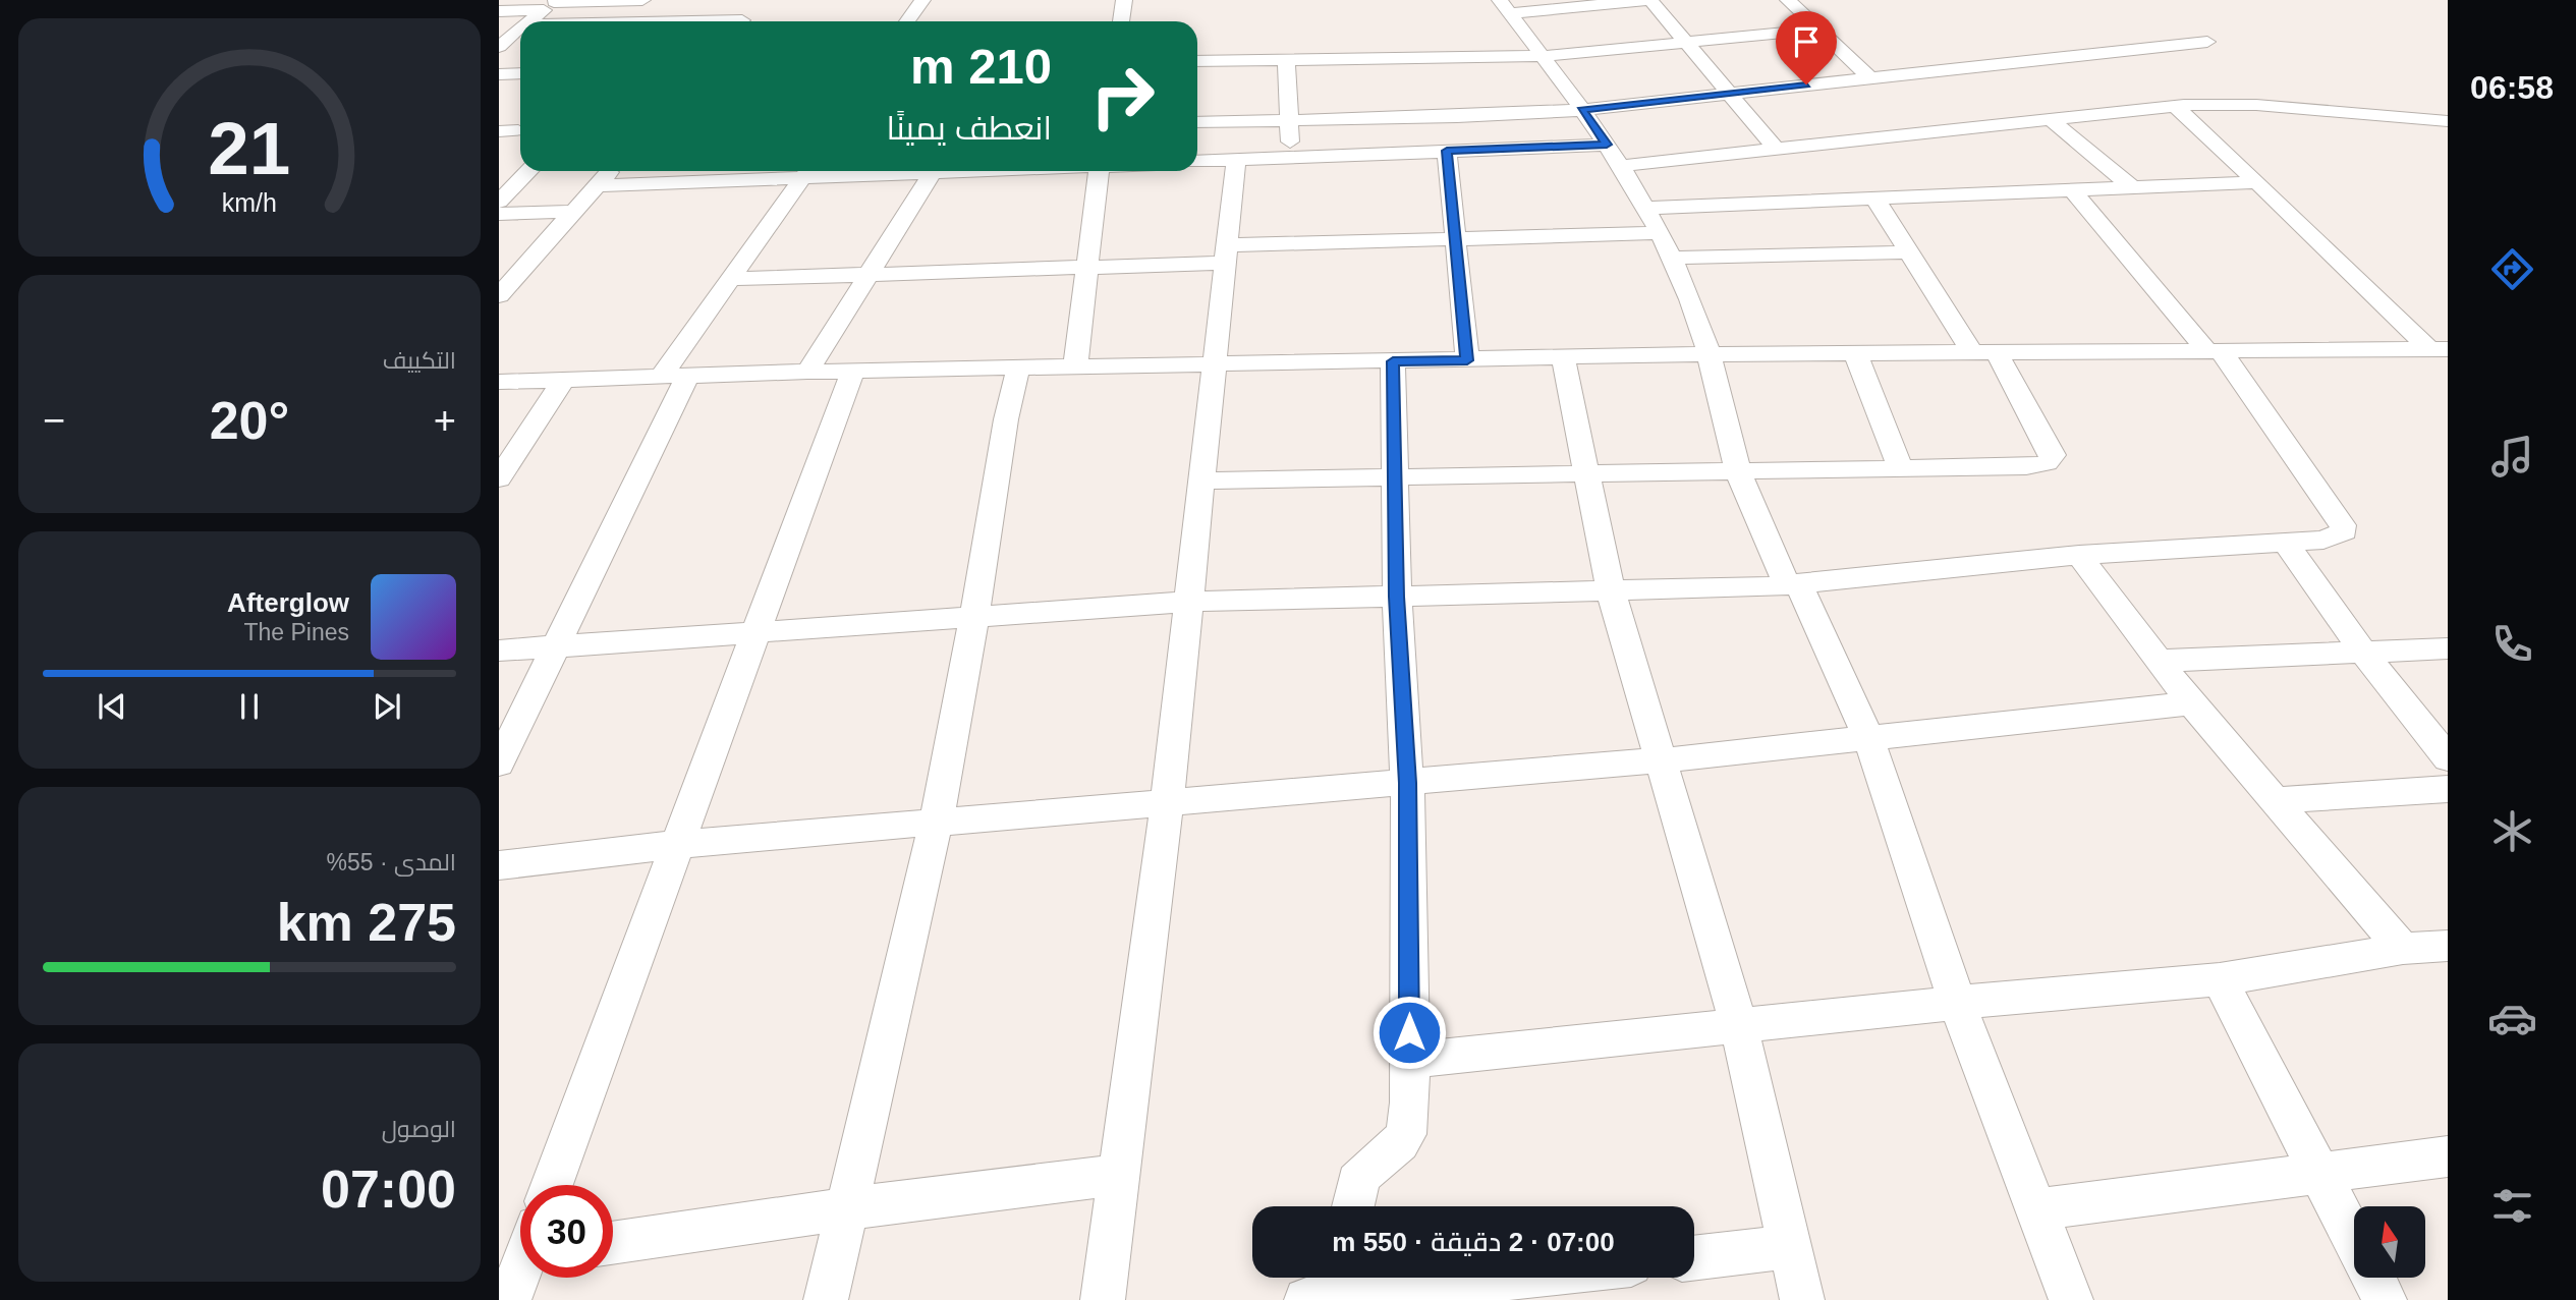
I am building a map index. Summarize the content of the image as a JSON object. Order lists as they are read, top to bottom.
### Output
{
  "north": "top",
  "page": {
    "tabs": "06:58",
    "turn": ["210 m", "انعطف يمينًا"],
    "tile": [
      "التكييف",
      ["المدى · 55%", "275 km"],
      ["الوصول", "07:00"]
    ],
    "heat": ["−", "20°", "+"],
    "song": ["Afterglow", "The Pines"],
    "limit": "30",
    "trip": "07:00 · 2 دقيقة · 550 m",
    "gauge": ["21", "km/h"]
  }
}
